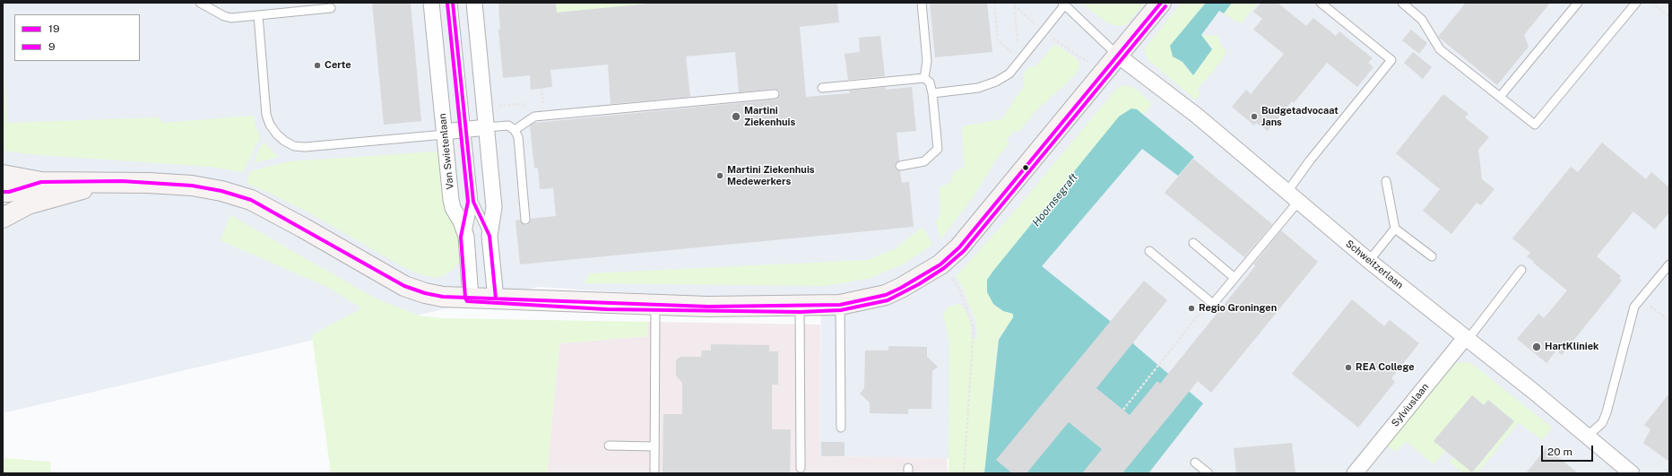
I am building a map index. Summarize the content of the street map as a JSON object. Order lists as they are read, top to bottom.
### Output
{
  "streets": {
    "street": ["Van Swietenlaan", "Schweitzerlaan", "Sylviuslaan"]
  },
  "crossings": [
    ["Schweitzerlaan", "Sylviuslaan"]
  ],
  "water": ["Hoornsegraft"],
  "places": [
    "Certe",
    "Martini Ziekenhuis",
    "Budgetadvocaat Jans",
    "Martini Ziekenhuis Medewerkers",
    "Regio Groningen",
    "HartKliniek",
    "REA College"
  ],
  "lines": ["transit line 19", "transit line 9"],
  "legend": ["19", "9"],
  "scale_bar": "20 m"
}
